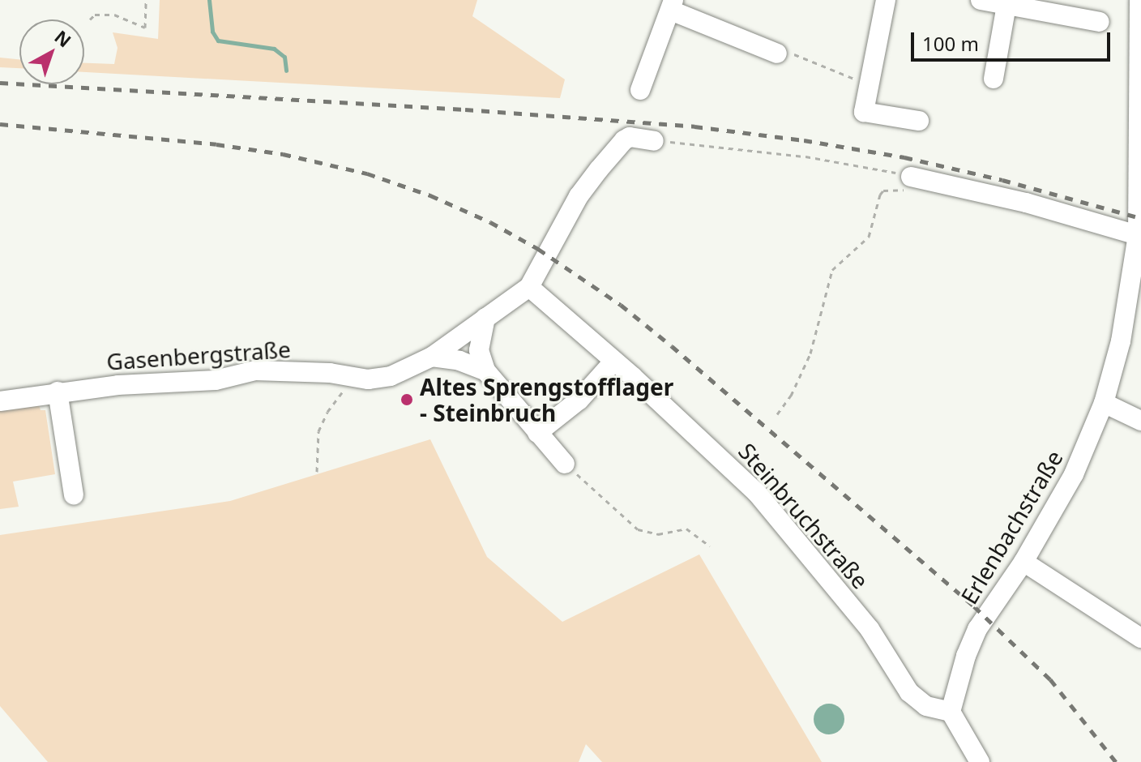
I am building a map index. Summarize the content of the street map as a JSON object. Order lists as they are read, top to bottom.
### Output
{
  "streets": {
    "street": ["Gasenbergstraße", "Steinbruchstraße", "Erlenbachstraße"]
  },
  "crossings": [
    ["Gasenbergstraße", "Steinbruchstraße"],
    ["Steinbruchstraße", "Erlenbachstraße"]
  ],
  "places": ["Altes Sprengstofflager - Steinbruch"],
  "scale_bar": "100 m",
  "north": "top right"
}
